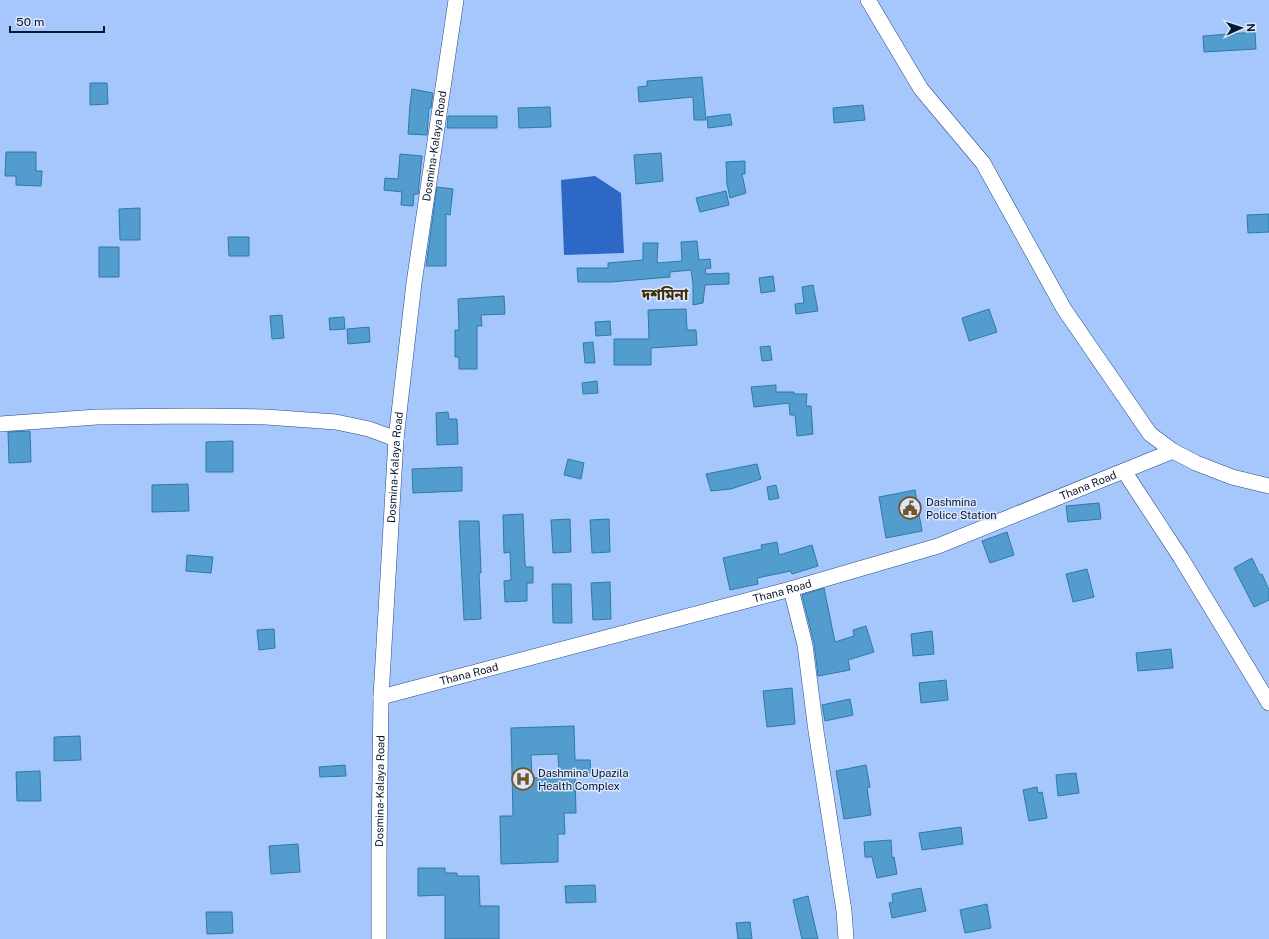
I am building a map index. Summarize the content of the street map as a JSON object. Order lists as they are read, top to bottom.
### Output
{
  "streets": {
    "street": ["Dosmina-Kalaya Road", "Thana Road"]
  },
  "crossings": [
    ["Dosmina-Kalaya Road", "Thana Road"]
  ],
  "districts": ["দশমিনা"],
  "places": {
    "public building": ["Dashmina Police Station"],
    "hospital": ["Dashmina Upazila Health Complex"]
  },
  "scale_bar": "50 m",
  "north": "right"
}
